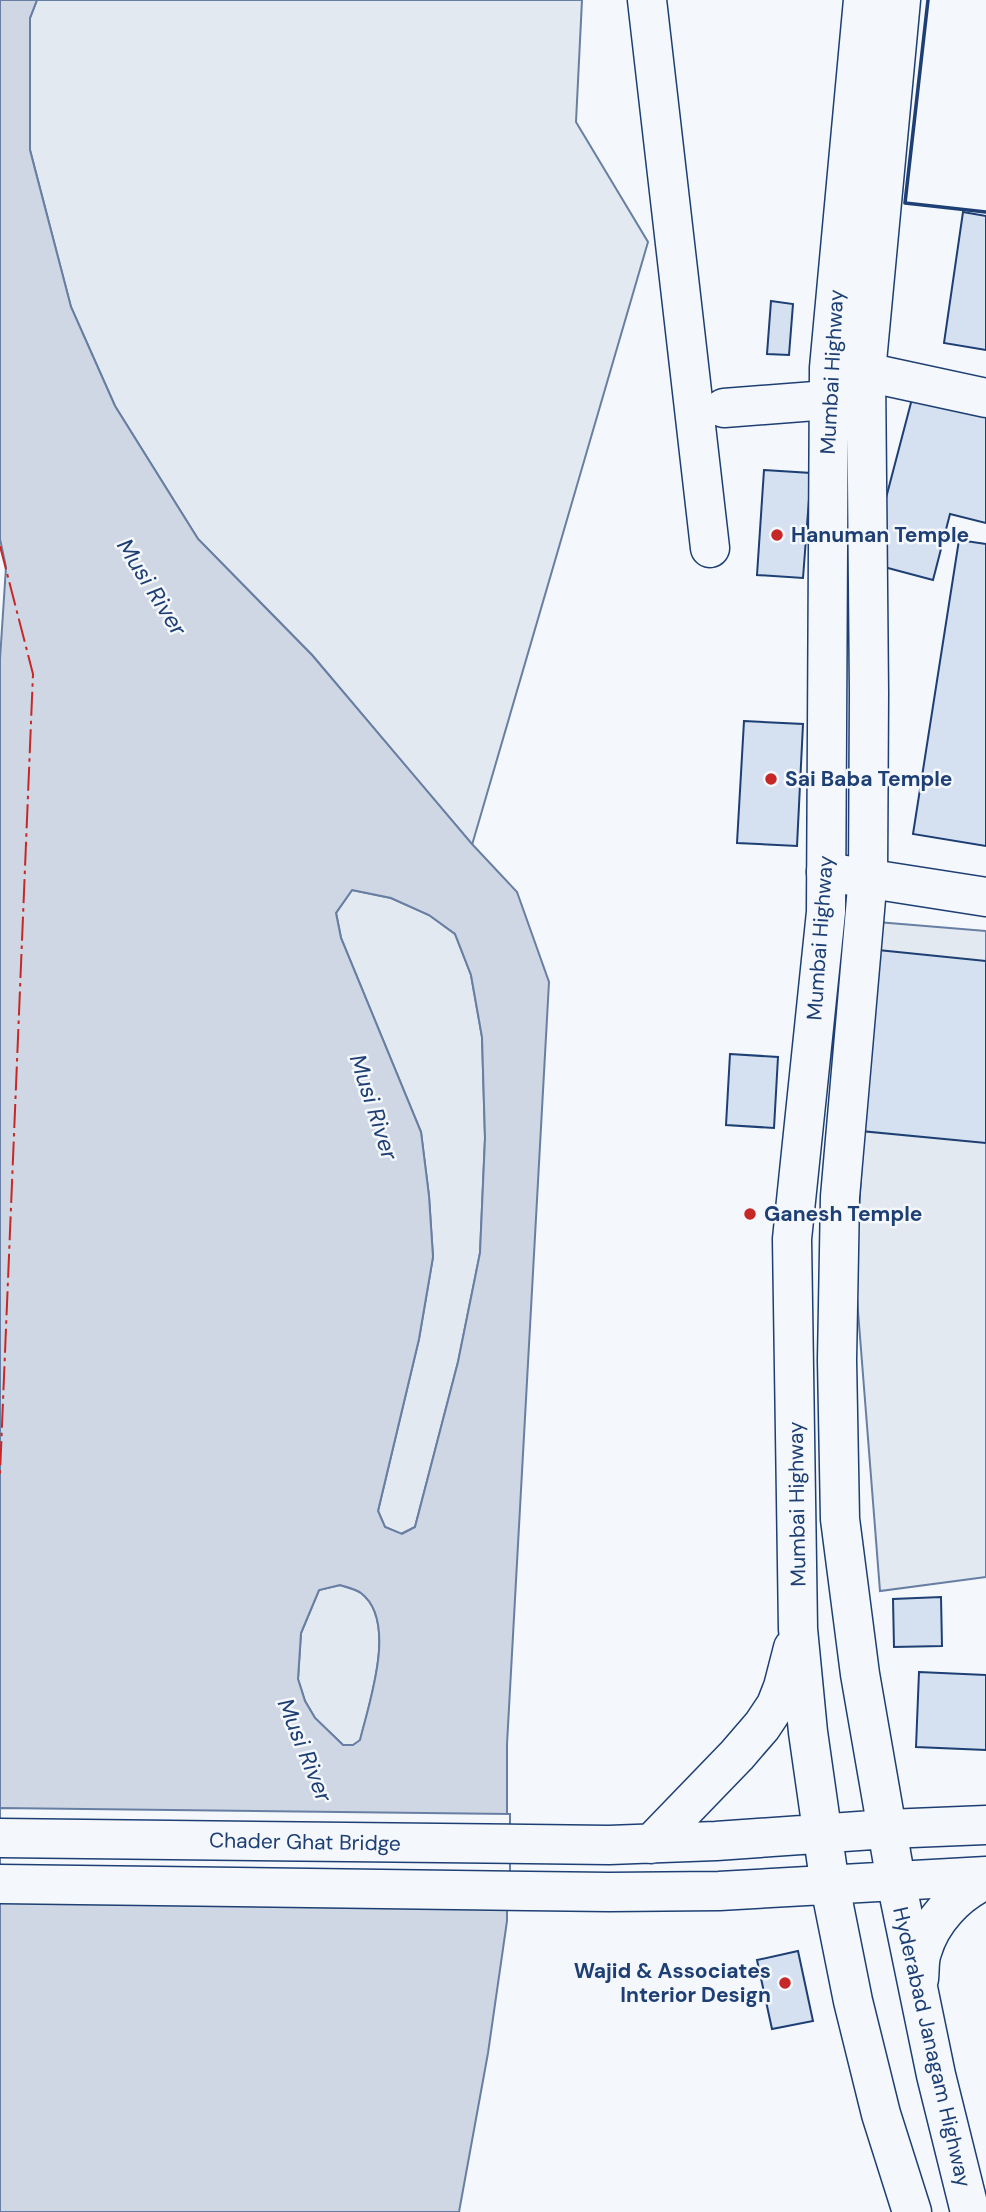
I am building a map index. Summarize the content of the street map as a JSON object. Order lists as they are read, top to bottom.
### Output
{
  "streets": {
    "main road": ["Mumbai Highway", "Chader Ghat Bridge", "Hyderabad Janagam Highway"]
  },
  "crossings": [
    ["Mumbai Highway", "Chader Ghat Bridge"],
    ["Mumbai Highway", "Hyderabad Janagam Highway"]
  ],
  "water": ["Musi River"],
  "places": [
    "Hanuman Temple",
    "Sai Baba Temple",
    "Ganesh Temple",
    "Wajid & Associates Interior Design"
  ]
}
